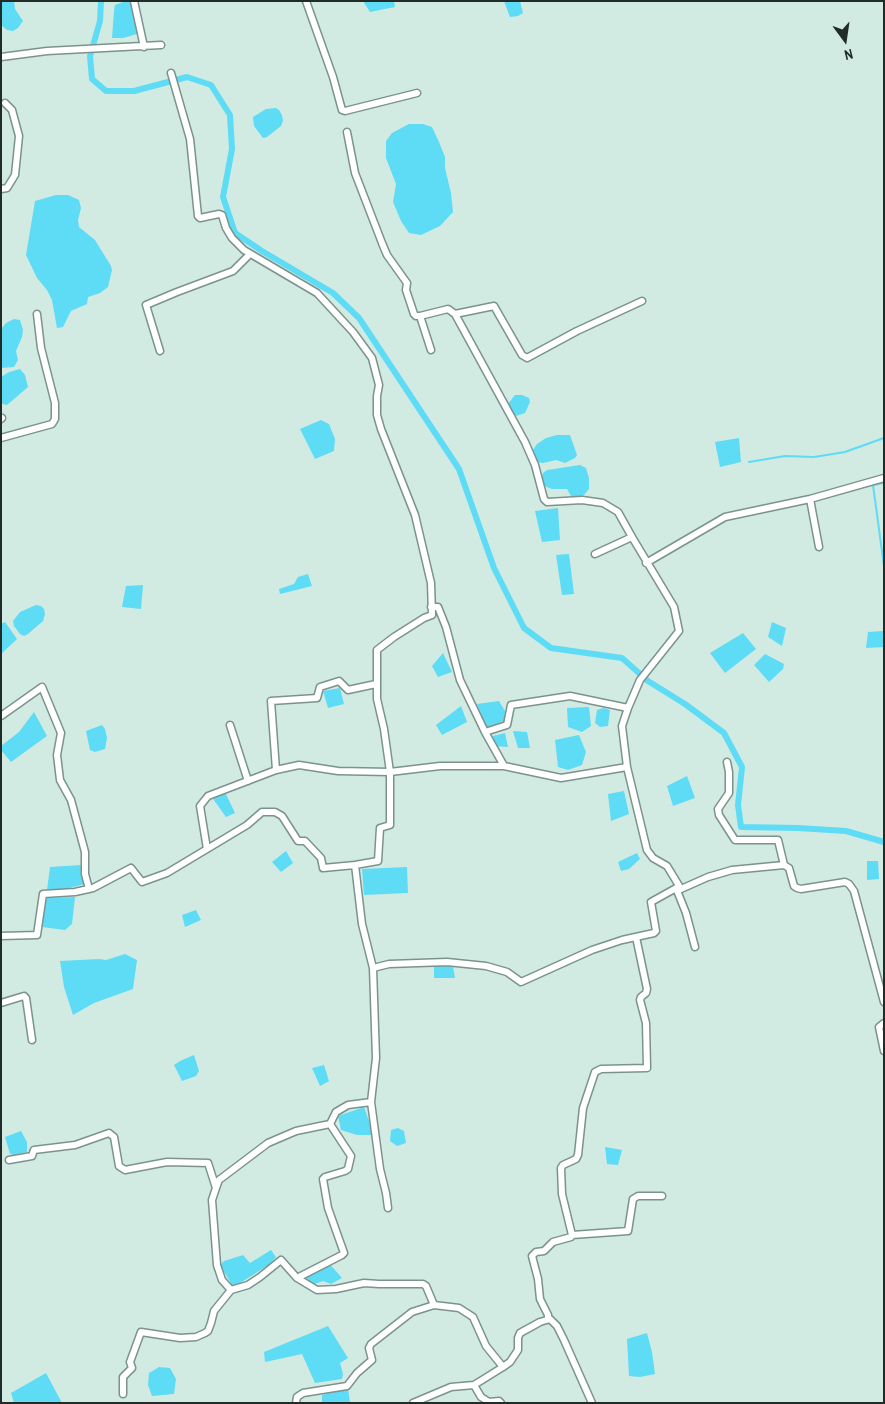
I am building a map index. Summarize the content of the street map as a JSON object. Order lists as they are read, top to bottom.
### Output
{
  "north": "bottom"
}
